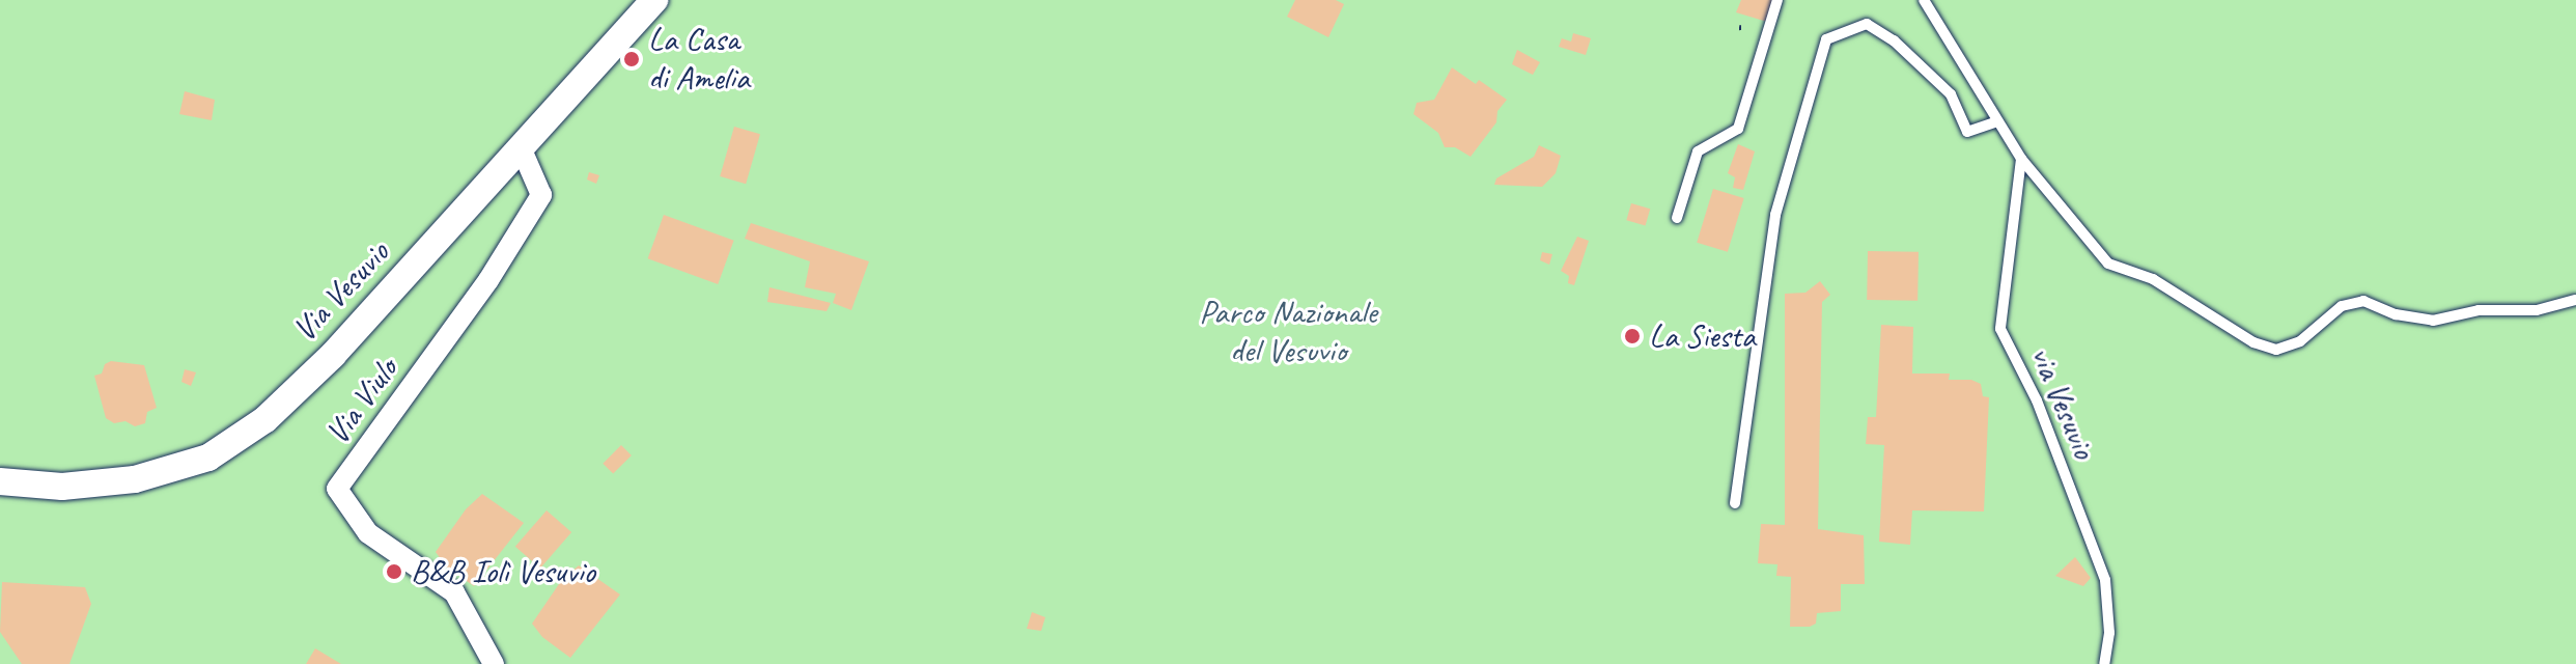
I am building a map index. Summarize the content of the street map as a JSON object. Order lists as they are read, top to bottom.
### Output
{
  "streets": {
    "street": ["Via Vesuvio", "Via Viulo"],
    "lane": ["via Vesuvio"]
  },
  "crossings": [
    ["Via Vesuvio", "Via Viulo"]
  ],
  "parks": ["Parco Nazionale del Vesuvio"],
  "places": ["La Casa di Amelia", "La Siesta", "B&B Iolì Vesuvio"]
}
